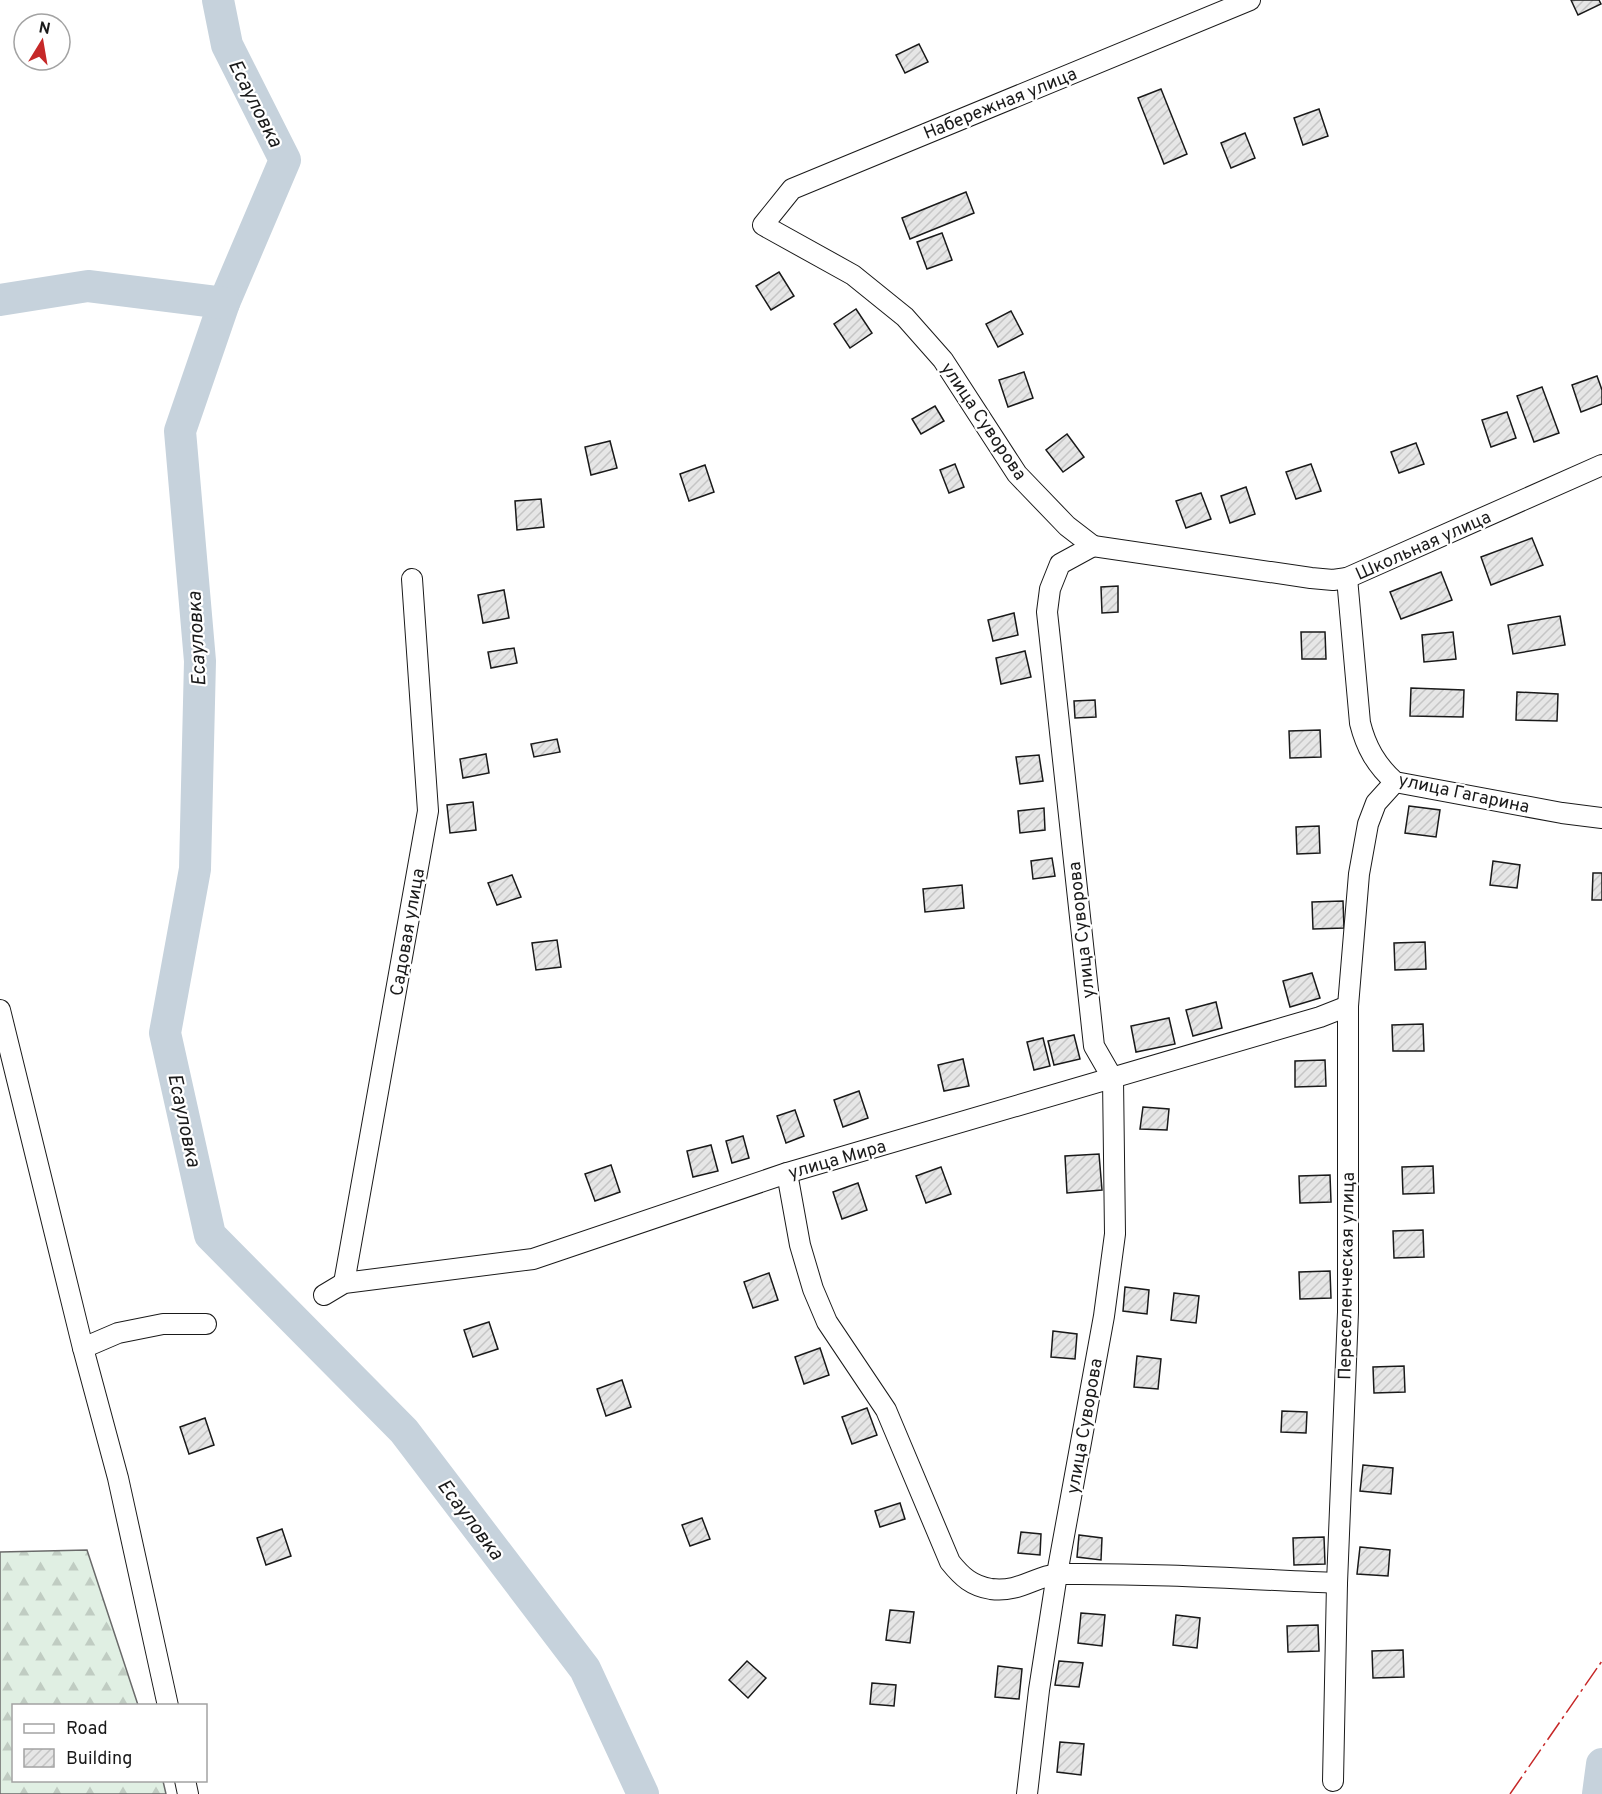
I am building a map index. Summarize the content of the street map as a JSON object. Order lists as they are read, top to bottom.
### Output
{
  "streets": {
    "street": [
      "Набережная улица",
      "улица Суворова",
      "Школьная улица",
      "улица Гагарина",
      "Садовая улица",
      "улица Мира",
      "Переселенческая улица"
    ]
  },
  "crossings": [
    ["Набережная улица", "улица Суворова"],
    ["улица Суворова", "Школьная улица"],
    ["улица Суворова", "улица Мира"],
    ["Школьная улица", "улица Гагарина"],
    ["улица Гагарина", "Переселенческая улица"],
    ["Садовая улица", "улица Мира"],
    ["улица Мира", "Переселенческая улица"]
  ],
  "water": ["Есауловка"],
  "legend": ["Road", "Building"],
  "north": "top"
}
